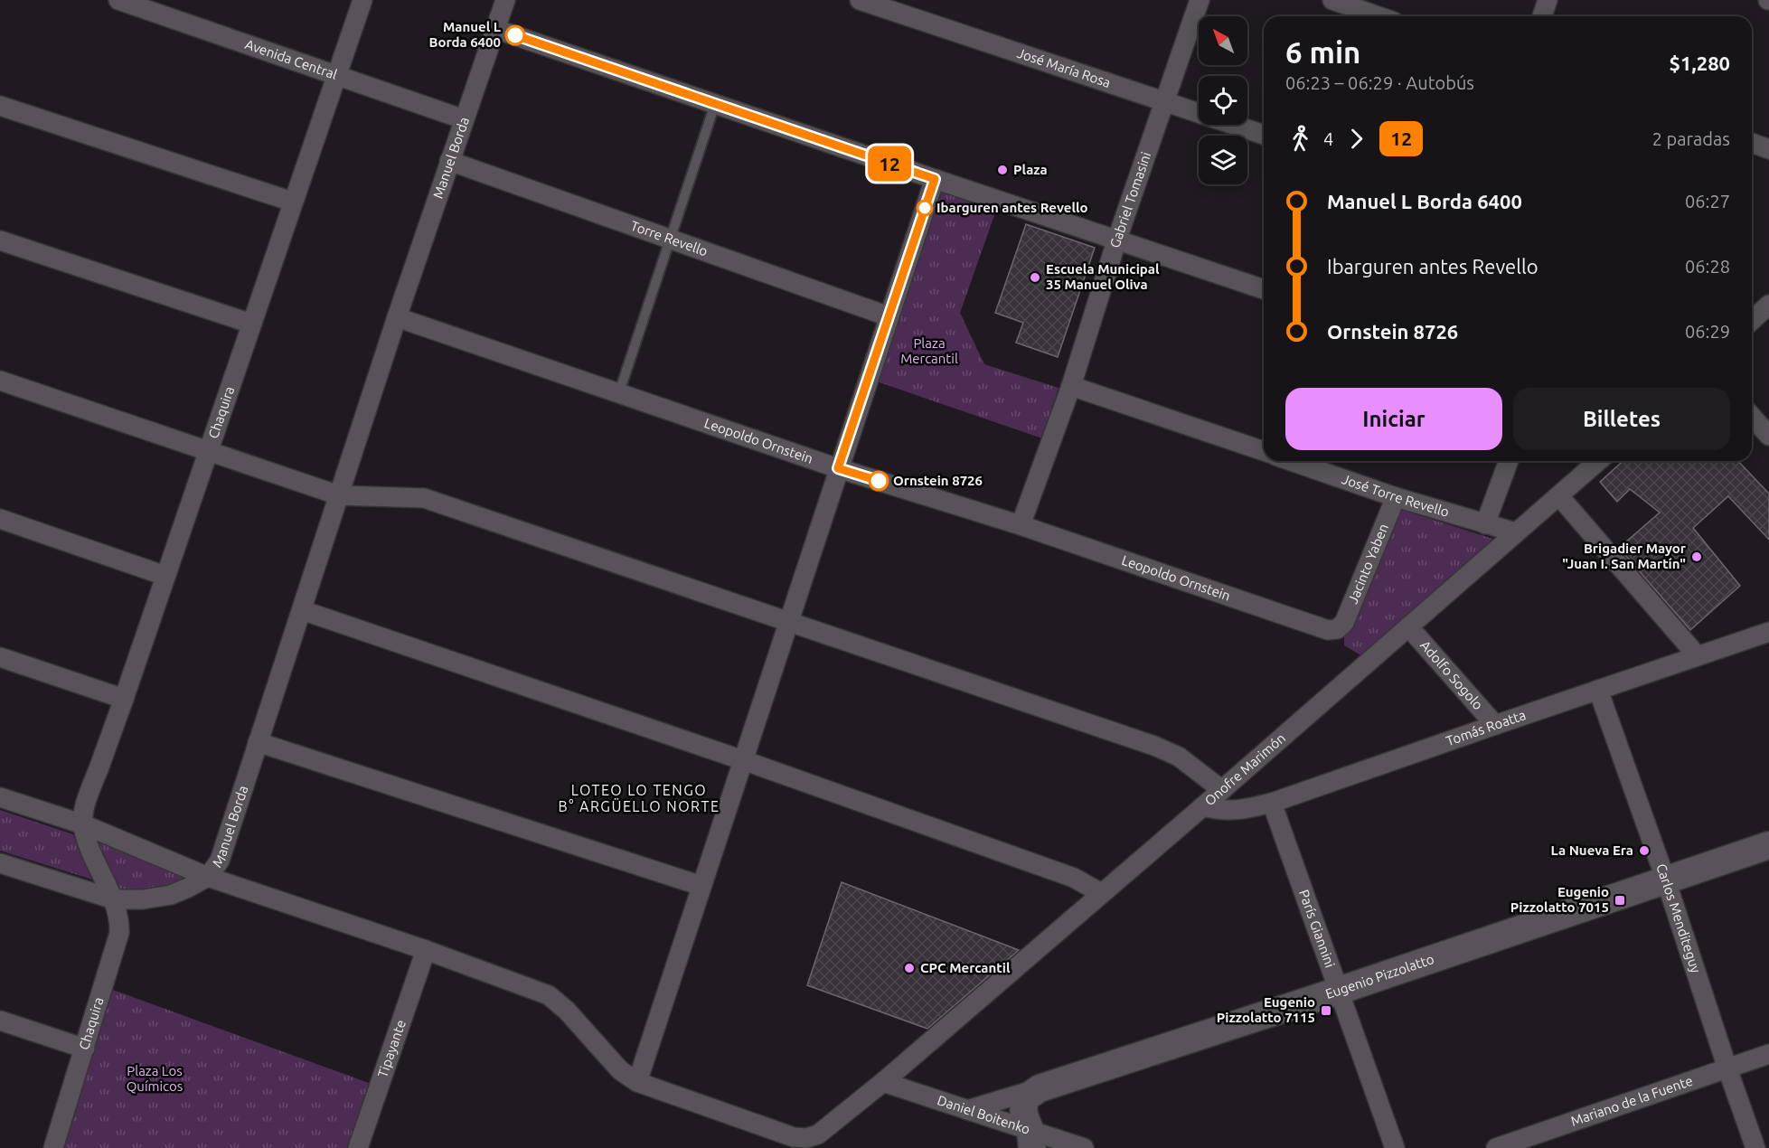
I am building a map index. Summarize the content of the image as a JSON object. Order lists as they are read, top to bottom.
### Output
{
  "streets": {
    "main road": ["Eugenio Pizzolatto"],
    "street": [
      "Avenida Central",
      "José María Rosa",
      "Manuel Borda",
      "Gabriel Tomasini",
      "Torre Revello",
      "Chaquira",
      "Leopoldo Ornstein",
      "José Torre Revello",
      "Jacinto Yaben",
      "Adolfo Sogolo",
      "Tomás Roatta",
      "Onofre Marimón",
      "Carlos Menditeguy",
      "París Giannini",
      "Tipayante",
      "Mariano de la Fuente",
      "Daniel Boitenko"
    ]
  },
  "crossings": [
    ["Avenida Central", "Manuel Borda"],
    ["Avenida Central", "Chaquira"],
    ["José María Rosa", "Gabriel Tomasini"],
    ["Manuel Borda", "Torre Revello"],
    ["Manuel Borda", "Chaquira"],
    ["Manuel Borda", "Leopoldo Ornstein"],
    ["Gabriel Tomasini", "Leopoldo Ornstein"],
    ["Leopoldo Ornstein", "Jacinto Yaben"],
    ["José Torre Revello", "Jacinto Yaben"],
    ["José Torre Revello", "Onofre Marimón"],
    ["Adolfo Sogolo", "Tomás Roatta"],
    ["Adolfo Sogolo", "Onofre Marimón"],
    ["Tomás Roatta", "Onofre Marimón"],
    ["Tomás Roatta", "Carlos Menditeguy"],
    ["Tomás Roatta", "París Giannini"],
    ["Onofre Marimón", "Daniel Boitenko"],
    ["Carlos Menditeguy", "Eugenio Pizzolatto"],
    ["Carlos Menditeguy", "Mariano de la Fuente"],
    ["París Giannini", "Eugenio Pizzolatto"]
  ],
  "districts": ["LOTEO LO TENGO B° ARGÜELLO NORTE"],
  "parks": ["Plaza Mercantil", "Plaza Los Químicos"],
  "places": {
    "other": [
      "Manuel L Borda 6400",
      "Plaza",
      "Ibarguren antes Revello",
      "Escuela Municipal 35 Manuel Oliva",
      "Ornstein 8726",
      "Brigadier Mayor \"Juan I. San Martín\"",
      "La Nueva Era",
      "CPC Mercantil"
    ],
    "transit": ["Eugenio Pizzolatto 7015", "Eugenio Pizzolatto 7115"]
  },
  "lines": ["bus line 12"],
  "north": "top left",
  "page": {
    "on_map": "12",
    "heading": ["6 min", "06:23 – 06:29 · Autobús", "$1,280"],
    "legs": ["4", "12", "2 paradas"],
    "list": [
      {
        "name": "Manuel L Borda 6400",
        "value": "06:27"
      },
      {
        "name": "Ibarguren antes Revello",
        "value": "06:28"
      },
      {
        "name": "Ornstein 8726",
        "value": "06:29"
      }
    ],
    "buttons": ["Iniciar", "Billetes"]
  }
}
